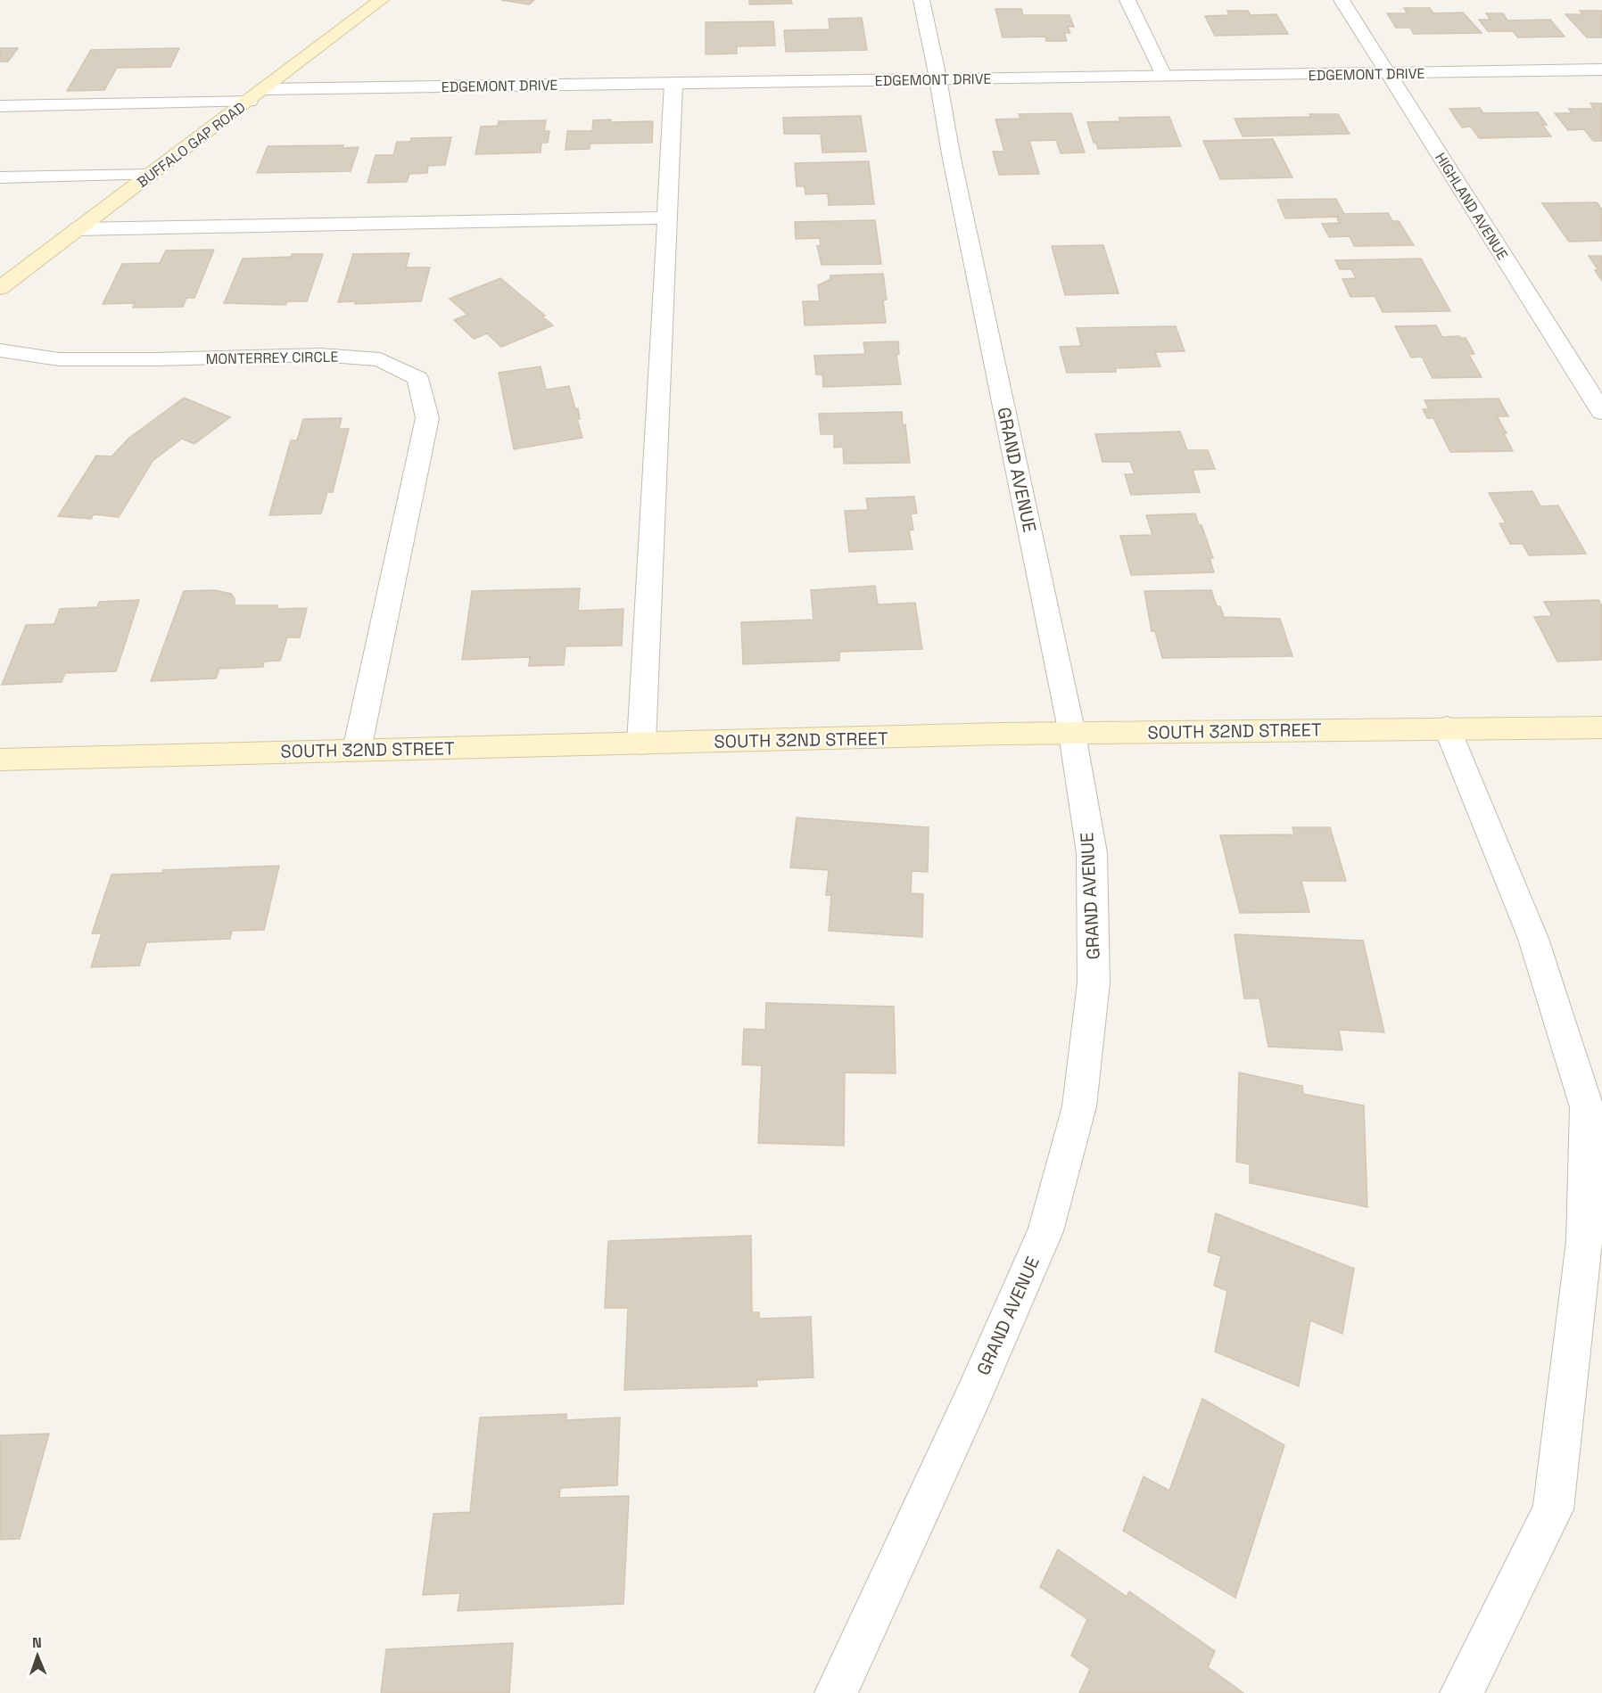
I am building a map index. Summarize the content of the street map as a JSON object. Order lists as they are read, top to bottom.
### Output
{
  "streets": {
    "street": [
      "EDGEMONT DRIVE",
      "BUFFALO GAP ROAD",
      "HIGHLAND AVENUE",
      "MONTERREY CIRCLE",
      "GRAND AVENUE",
      "SOUTH 32ND STREET"
    ]
  },
  "crossings": [
    ["EDGEMONT DRIVE", "BUFFALO GAP ROAD"],
    ["EDGEMONT DRIVE", "HIGHLAND AVENUE"],
    ["EDGEMONT DRIVE", "GRAND AVENUE"],
    ["MONTERREY CIRCLE", "SOUTH 32ND STREET"],
    ["GRAND AVENUE", "SOUTH 32ND STREET"]
  ],
  "north": "top"
}
